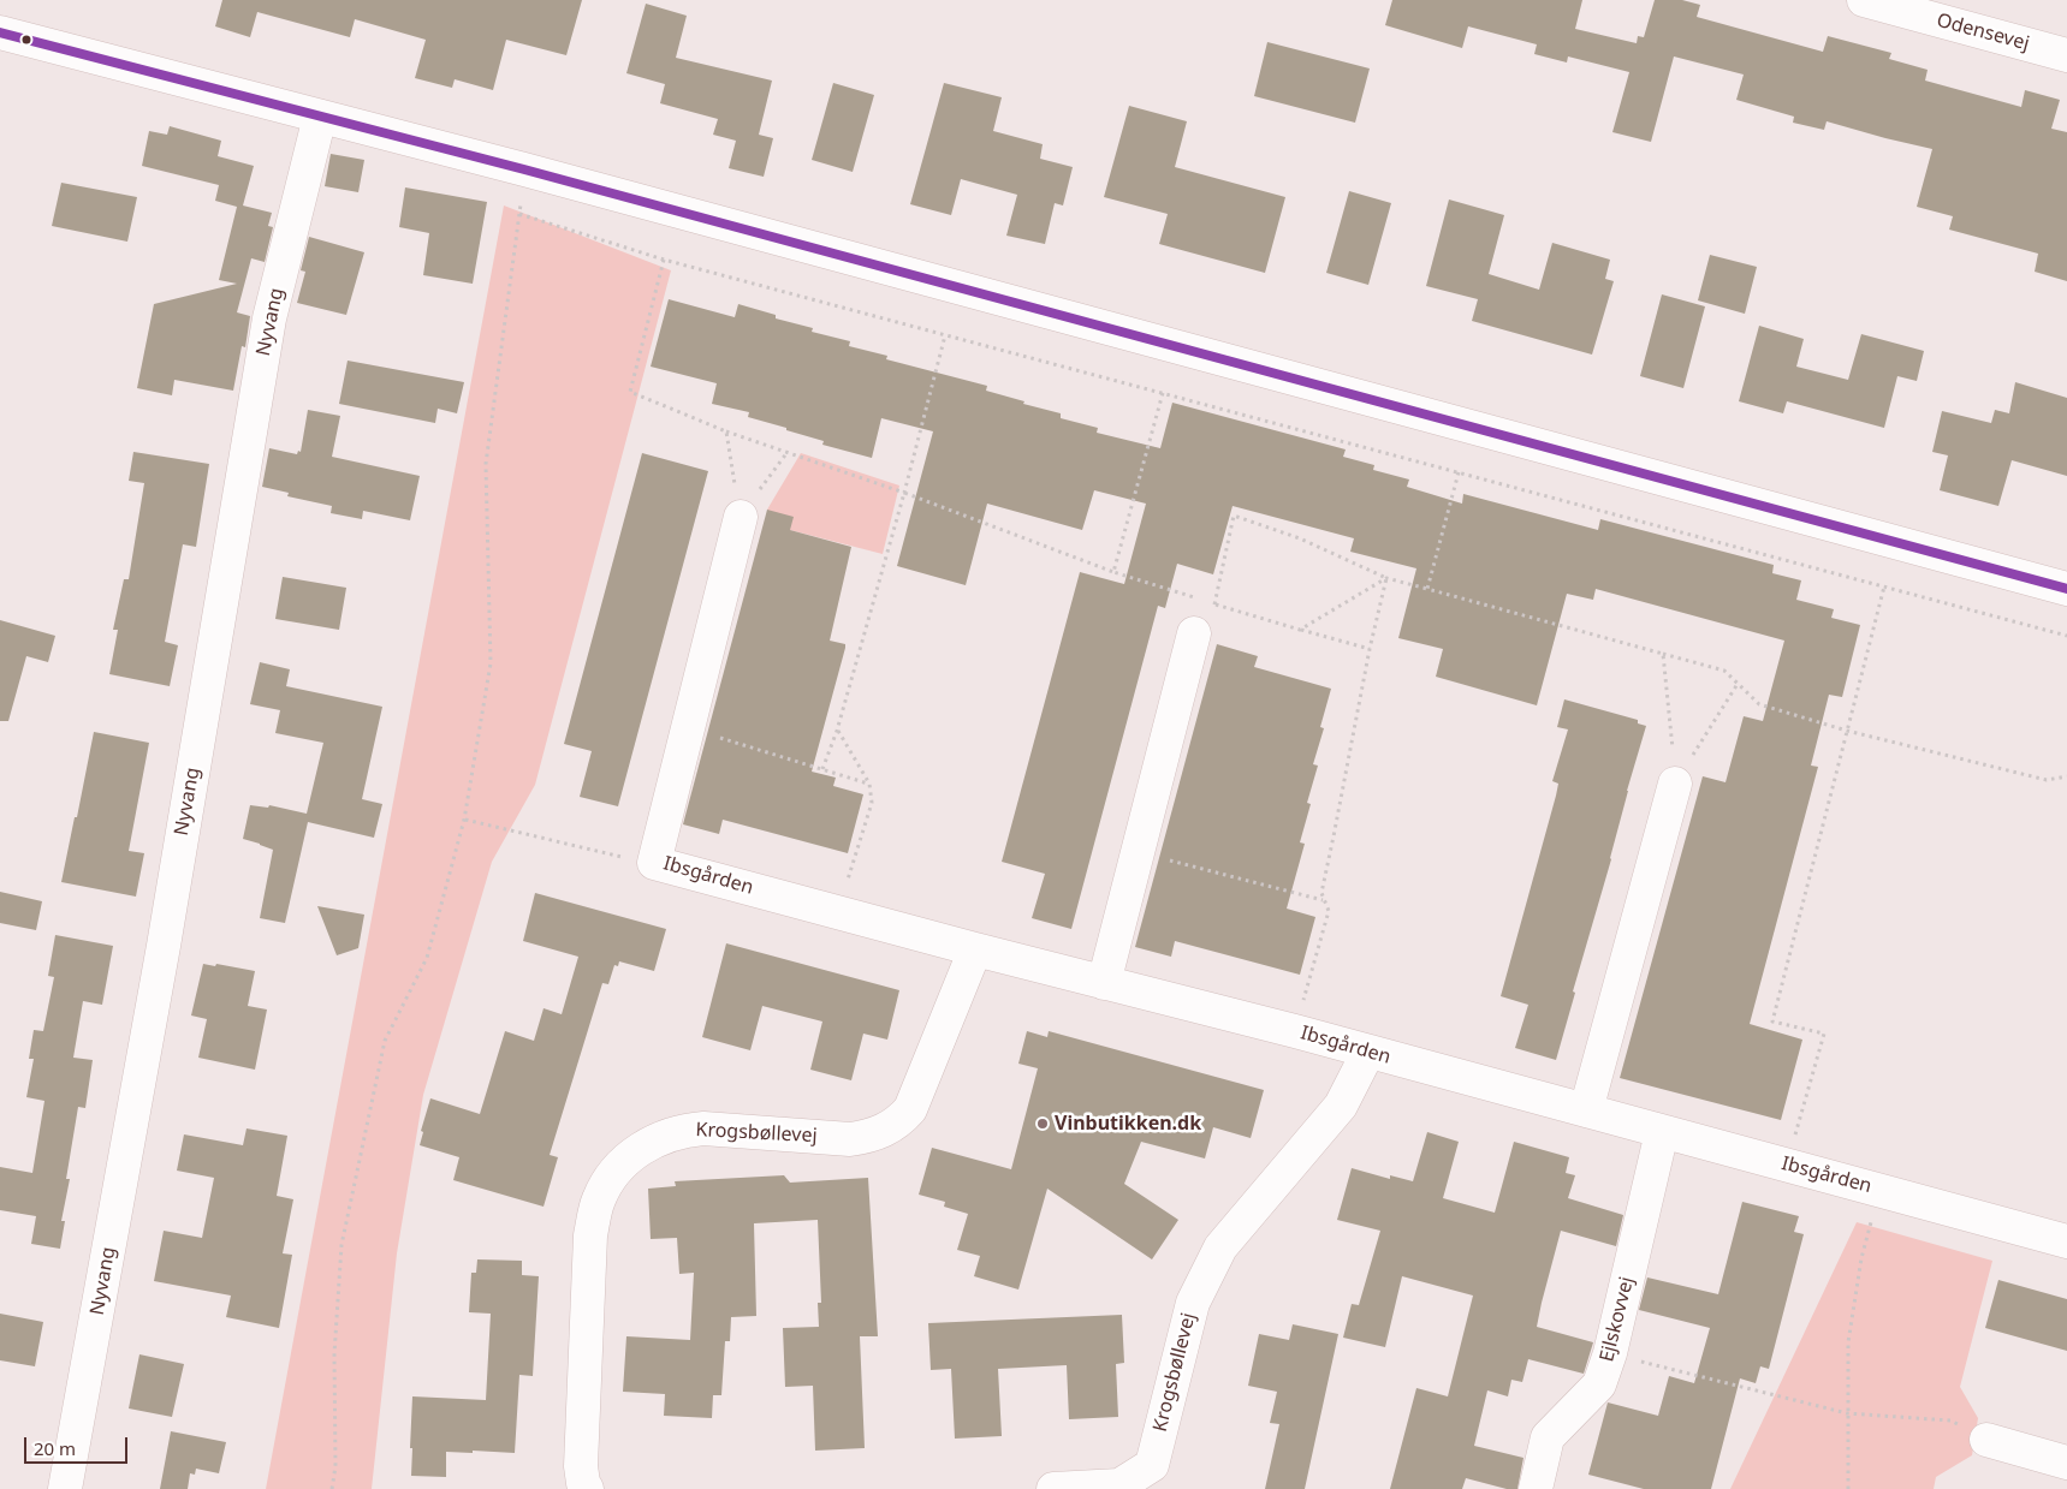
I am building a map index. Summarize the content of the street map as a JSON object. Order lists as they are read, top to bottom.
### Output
{
  "streets": {
    "street": [
      "Odensevej",
      "Nyvang",
      "Ibsgården",
      "Krogsbøllevej",
      "Ejlskovvej"
    ]
  },
  "crossings": [
    ["Ibsgården", "Krogsbøllevej"],
    ["Ibsgården", "Ejlskovvej"]
  ],
  "places": ["Vinbutikken.dk"],
  "scale_bar": "20 m"
}
